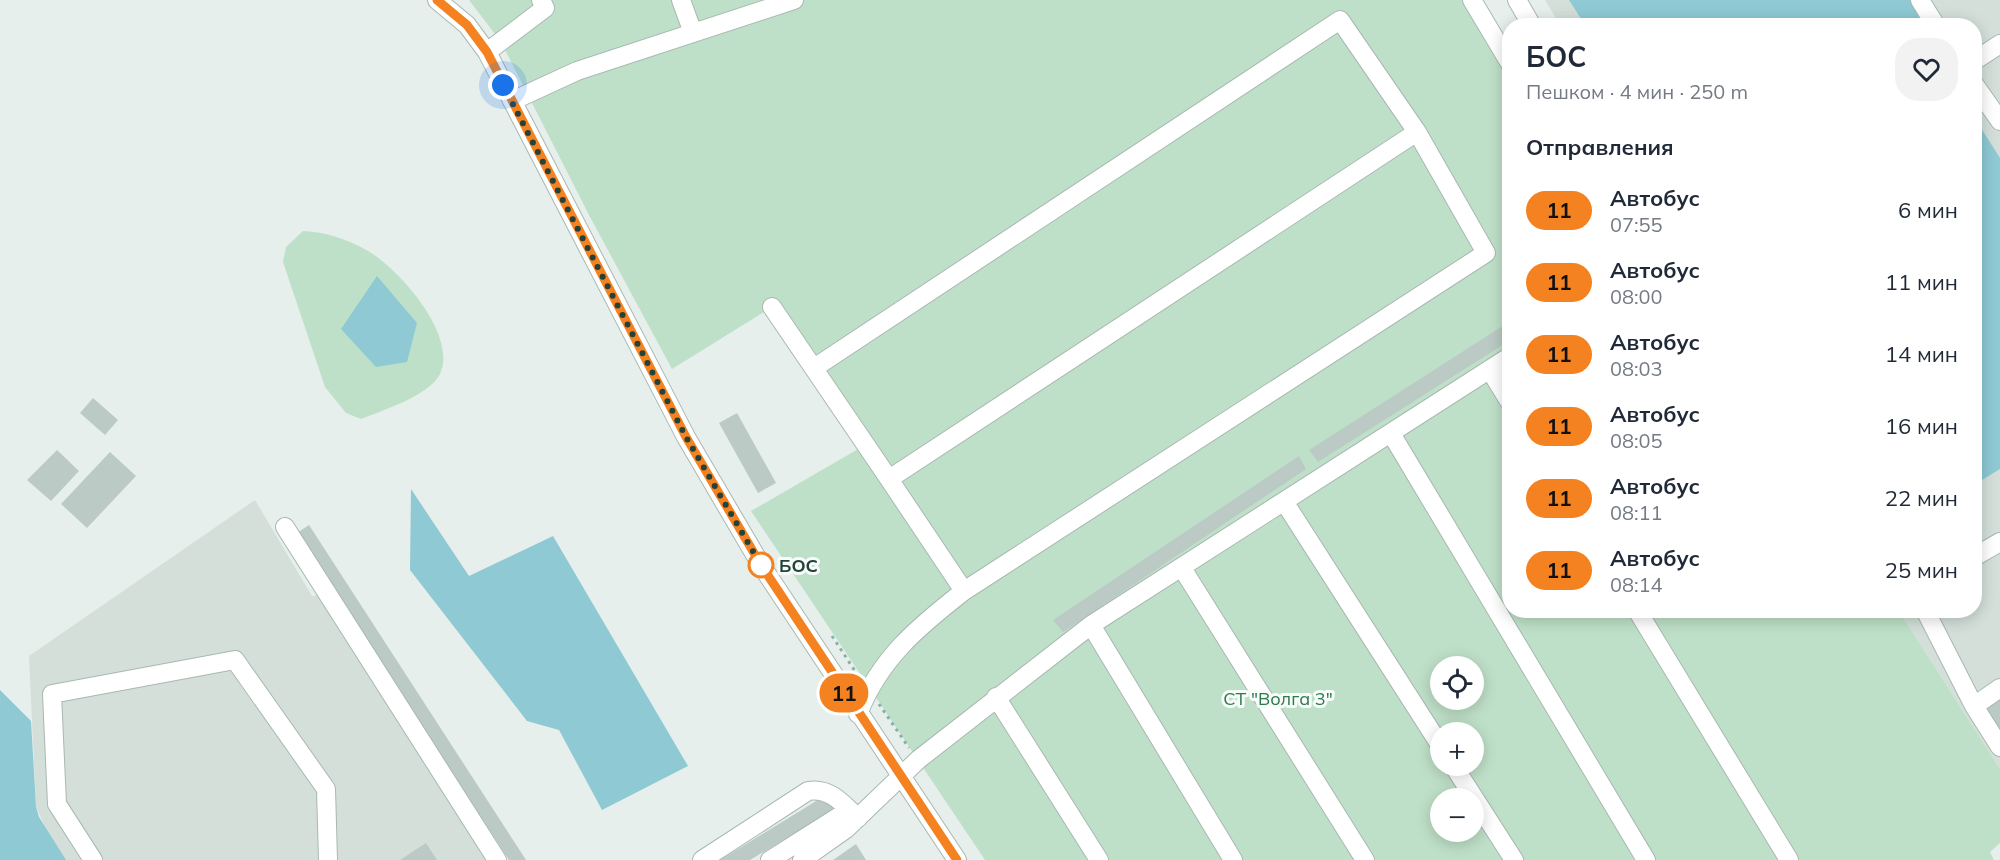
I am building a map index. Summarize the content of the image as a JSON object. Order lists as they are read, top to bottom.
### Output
{
  "parks": ["СТ \"Волга 3\""],
  "places": ["БОС"],
  "lines": ["bus line 11"],
  "page": {
    "on_map": "11",
    "heading": [
      ["БОС", "Пешком · 4 мин · 250 m"],
      "Отправления"
    ],
    "list": [
      {
        "mark": "11",
        "name": "Автобус",
        "note": "07:55",
        "value": "6 мин"
      },
      {
        "mark": "11",
        "name": "Автобус",
        "note": "08:00",
        "value": "11 мин"
      },
      {
        "mark": "11",
        "name": "Автобус",
        "note": "08:03",
        "value": "14 мин"
      },
      {
        "mark": "11",
        "name": "Автобус",
        "note": "08:05",
        "value": "16 мин"
      },
      {
        "mark": "11",
        "name": "Автобус",
        "note": "08:11",
        "value": "22 мин"
      },
      {
        "mark": "11",
        "name": "Автобус",
        "note": "08:14",
        "value": "25 мин"
      }
    ],
    "map_buttons": ["+", "−"]
  }
}
